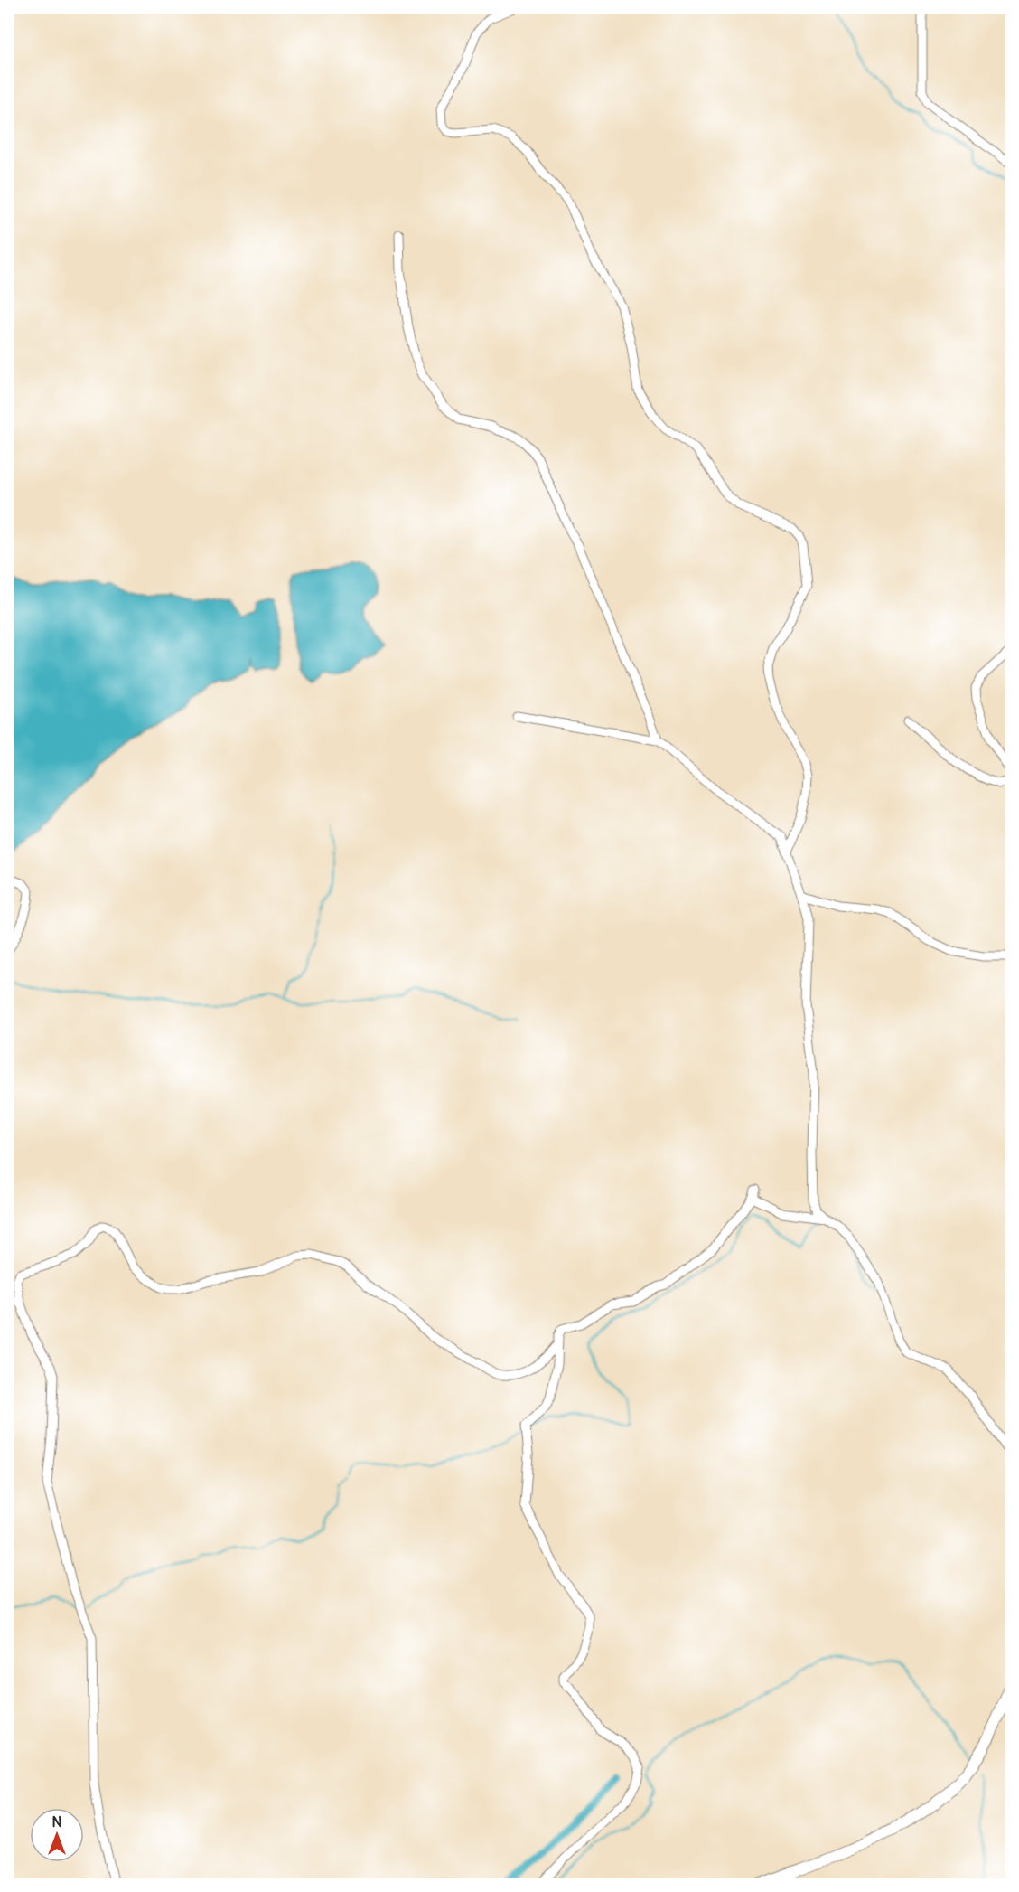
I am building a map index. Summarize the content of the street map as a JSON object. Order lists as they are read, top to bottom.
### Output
{
  "north": "top"
}
